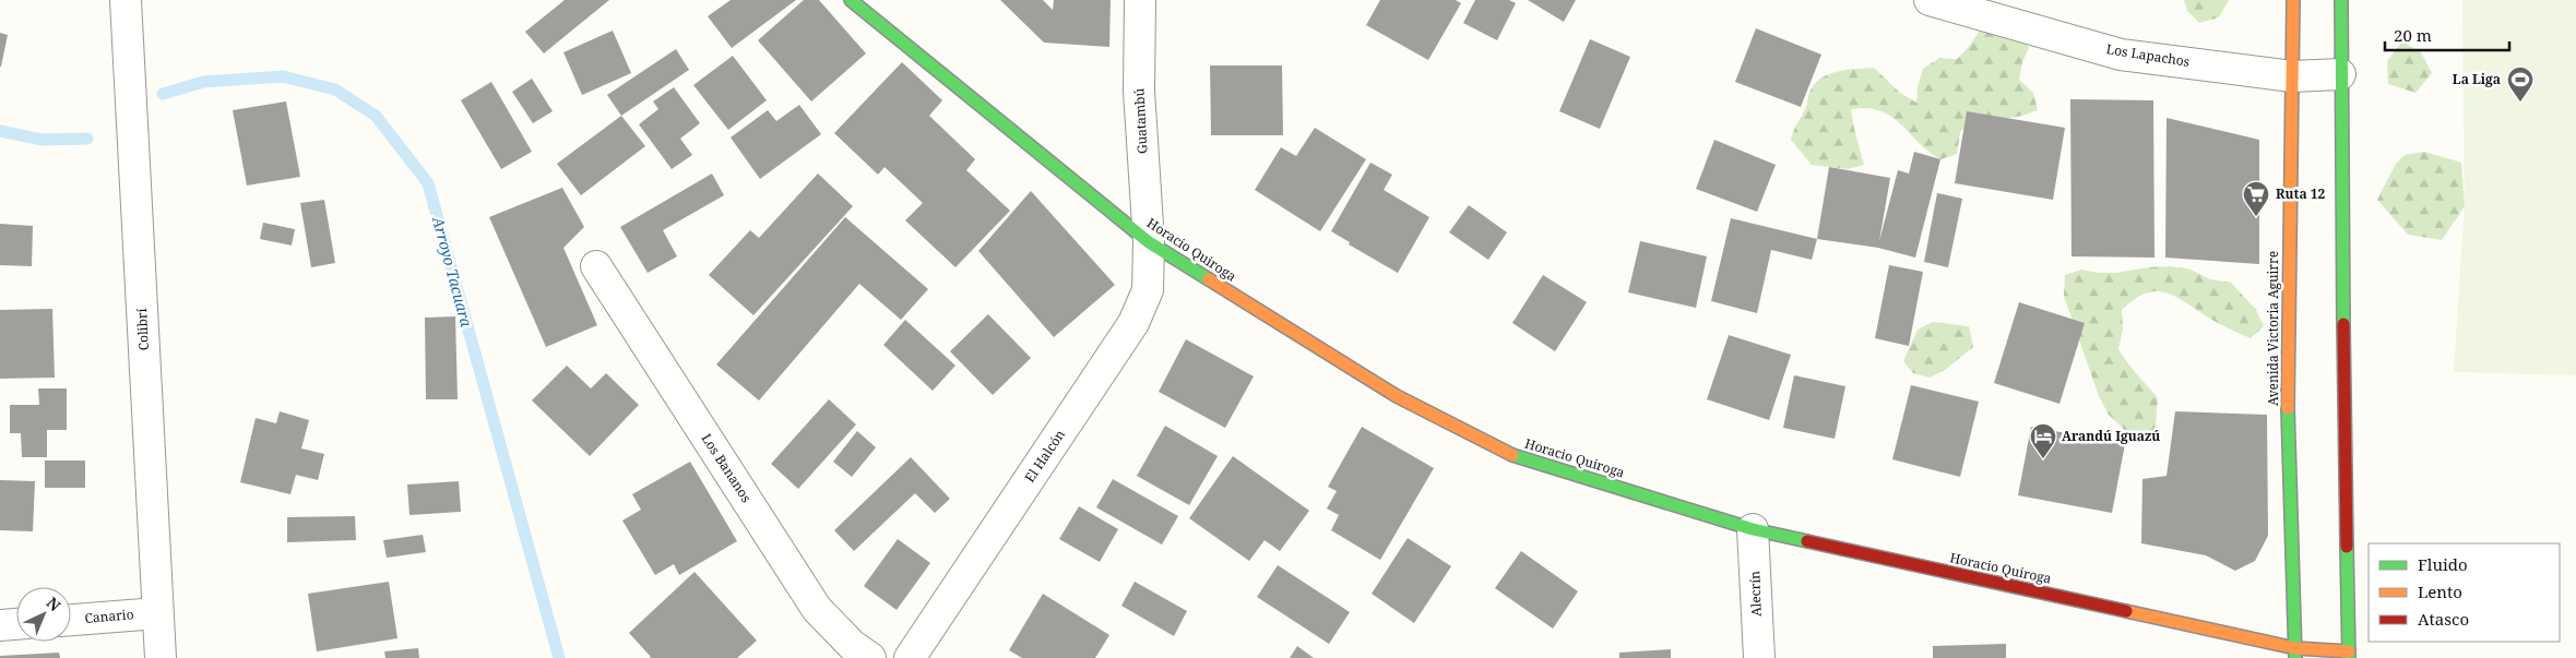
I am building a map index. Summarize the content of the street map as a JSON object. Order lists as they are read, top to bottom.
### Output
{
  "streets": {
    "main road": ["Horacio Quiroga", "Avenida Victoria Aguirre"],
    "street": [
      "Los Lapachos",
      "Guatambú",
      "Colibrí",
      "El Halcón",
      "Los Bananos",
      "Alecrín",
      "Canario"
    ]
  },
  "crossings": [
    ["Los Lapachos", "Avenida Victoria Aguirre"],
    ["Guatambú", "Horacio Quiroga"],
    ["Guatambú", "El Halcón"],
    ["Horacio Quiroga", "Avenida Victoria Aguirre"],
    ["Horacio Quiroga", "El Halcón"],
    ["Horacio Quiroga", "Alecrín"],
    ["Colibrí", "Canario"]
  ],
  "water": ["Arroyo Tacuara"],
  "places": {
    "sports": ["La Liga"],
    "supermarket": ["Ruta 12"],
    "hotel": ["Arandú Iguazú"]
  },
  "legend": ["Fluido", "Lento", "Atasco"],
  "scale_bar": "20 m",
  "north": "top right"
}
